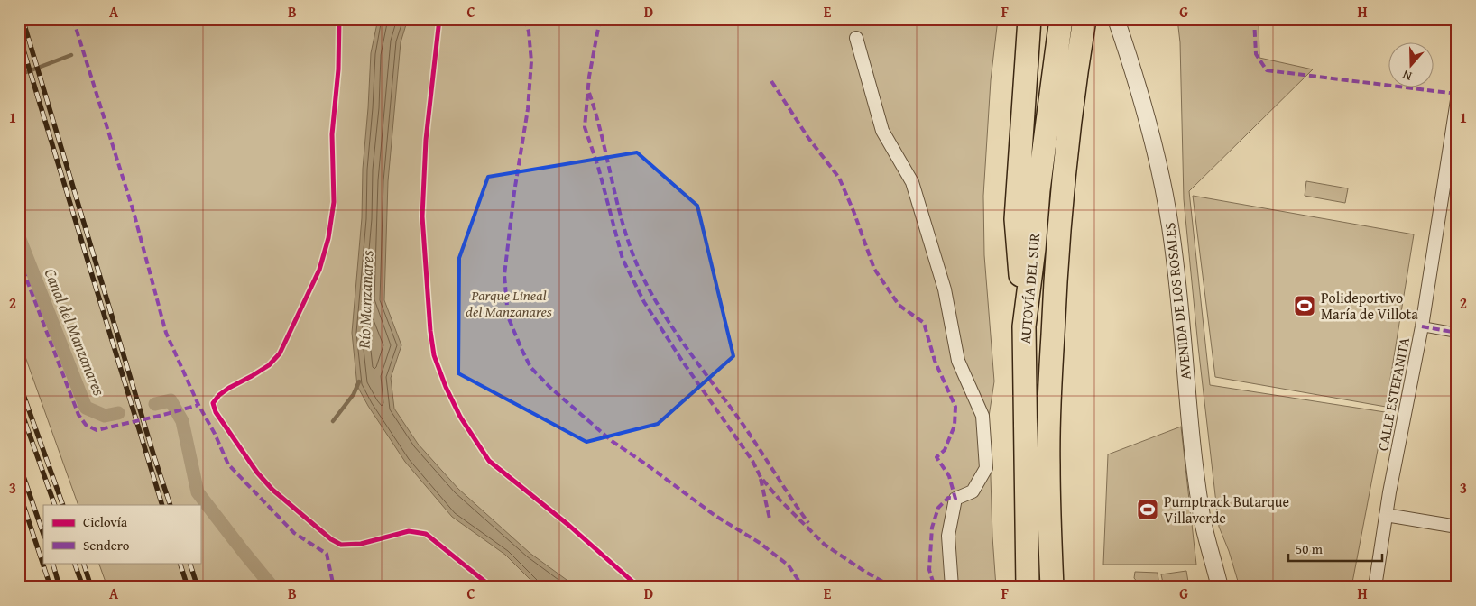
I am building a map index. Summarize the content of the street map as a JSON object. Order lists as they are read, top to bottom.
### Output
{
  "streets": {
    "highway": ["AUTOVÍA DEL SUR"],
    "street": ["AVENIDA DE LOS ROSALES", "CALLE ESTEFANITA"]
  },
  "water": ["Río Manzanares", "Canal del Manzanares"],
  "parks": ["Parque Lineal del Manzanares"],
  "places": {
    "sports": ["Polideportivo María de Villota", "Pumptrack Butarque Villaverde"]
  },
  "legend": ["Ciclovía", "Sendero"],
  "scale_bar": "50 m",
  "north": "bottom",
  "grid": {
    "columns": [
      "A",
      "B",
      "C",
      "D",
      "E",
      "F",
      "G",
      "H"
    ],
    "rows": ["1", "2", "3"]
  }
}
